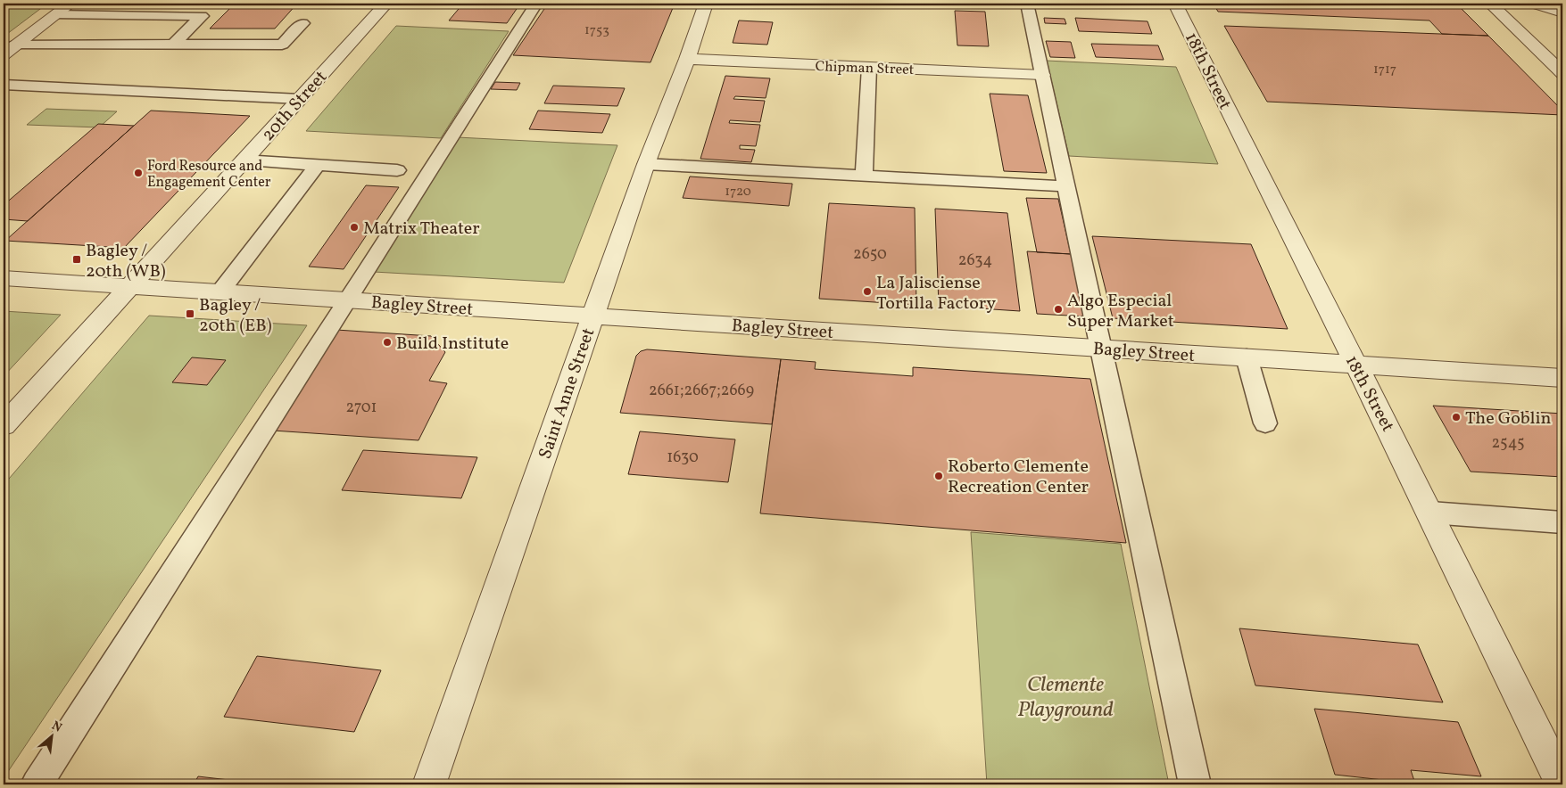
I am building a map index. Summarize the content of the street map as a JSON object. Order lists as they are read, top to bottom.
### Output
{
  "streets": {
    "street": [
      "Chipman Street",
      "18th Street",
      "20th Street",
      "Bagley Street",
      "Saint Anne Street"
    ]
  },
  "crossings": [
    ["Chipman Street", "Saint Anne Street"],
    ["18th Street", "Bagley Street"],
    ["20th Street", "Bagley Street"],
    ["Bagley Street", "Saint Anne Street"]
  ],
  "parks": ["Clemente Playground"],
  "places": {
    "other": [
      "Ford Resource and Engagement Center",
      "Matrix Theater",
      "La Jalisciense Tortilla Factory",
      "Algo Especial Super Market",
      "Build Institute",
      "The Goblin",
      "Roberto Clemente Recreation Center"
    ],
    "transit": ["Bagley / 20th (WB)", "Bagley / 20th (EB)"]
  },
  "house_numbers": [
    "1753",
    "1717",
    "1720",
    "2650",
    "2634",
    "2661;2667;2669",
    "2701",
    "2545",
    "1630"
  ],
  "north": "top right"
}
